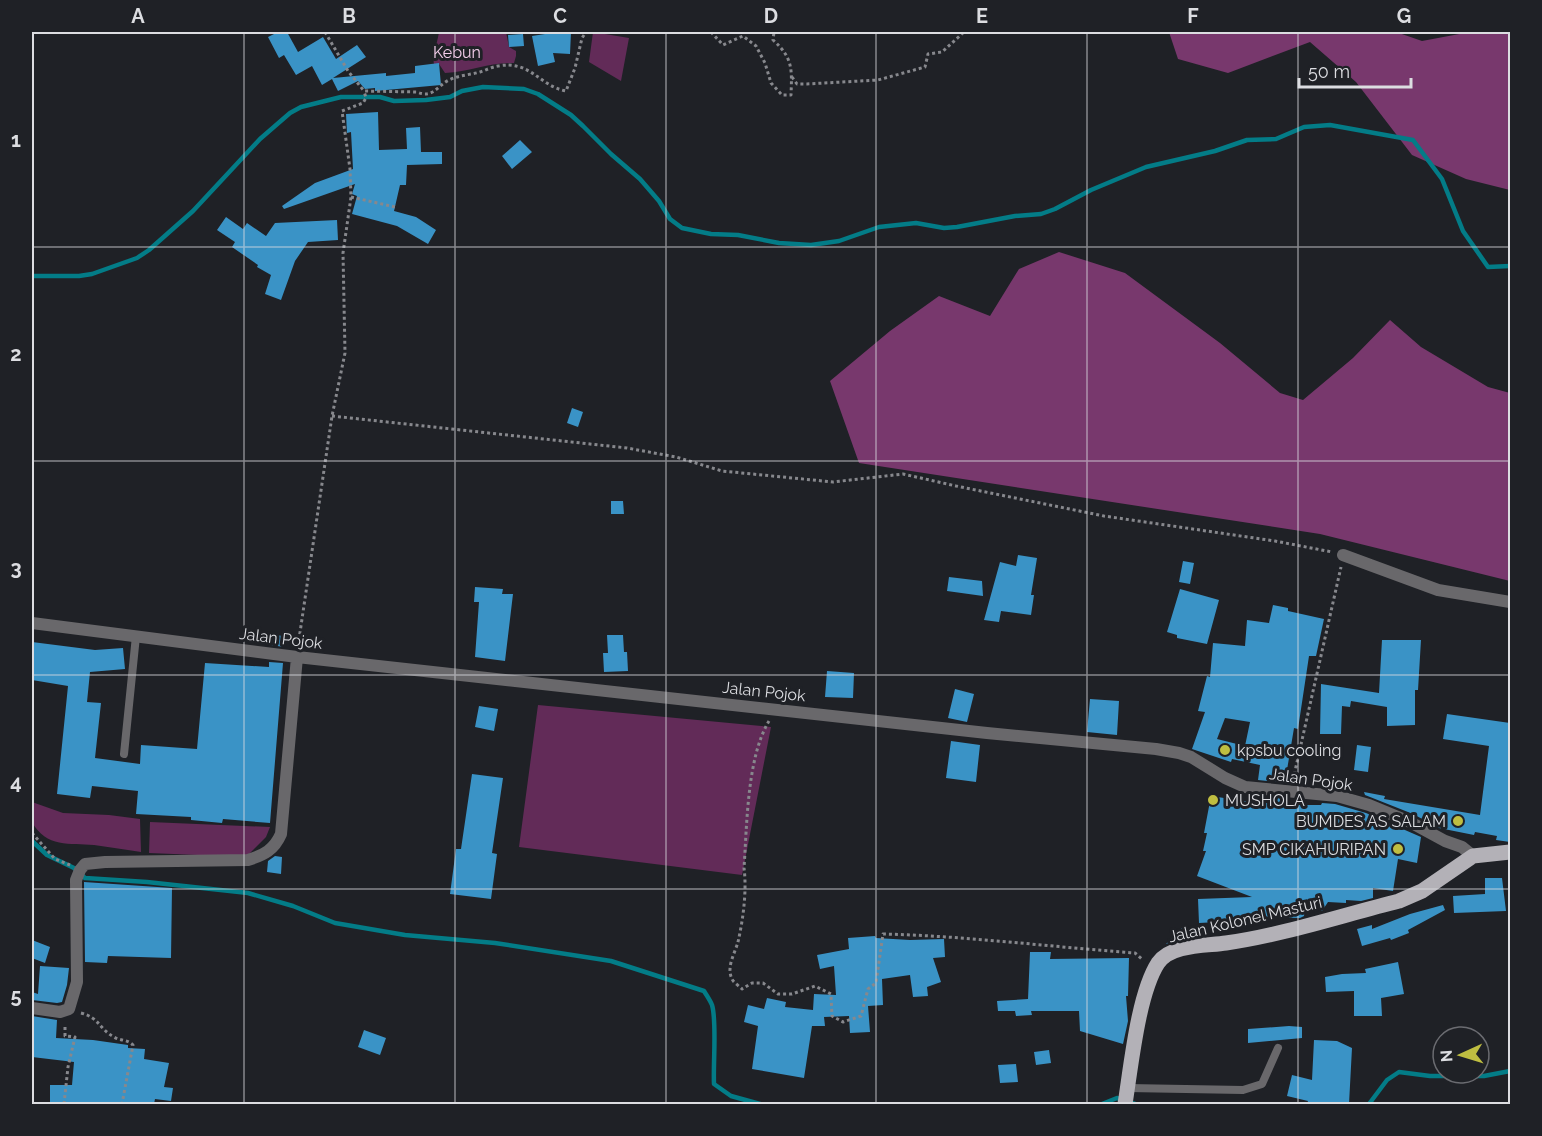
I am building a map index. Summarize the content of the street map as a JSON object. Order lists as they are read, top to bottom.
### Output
{
  "streets": {
    "main road": ["Jalan Kolonel Masturi"],
    "street": ["Jalan Pojok"]
  },
  "crossings": [
    ["Jalan Pojok", "Jalan Kolonel Masturi"]
  ],
  "parks": ["Kebun"],
  "places": [
    "kpsbu cooling",
    "MUSHOLA",
    "BUMDES AS SALAM",
    "SMP CIKAHURIPAN"
  ],
  "scale_bar": "50 m",
  "north": "left",
  "grid": {
    "columns": [
      "A",
      "B",
      "C",
      "D",
      "E",
      "F",
      "G"
    ],
    "rows": [
      "1",
      "2",
      "3",
      "4",
      "5"
    ]
  }
}
